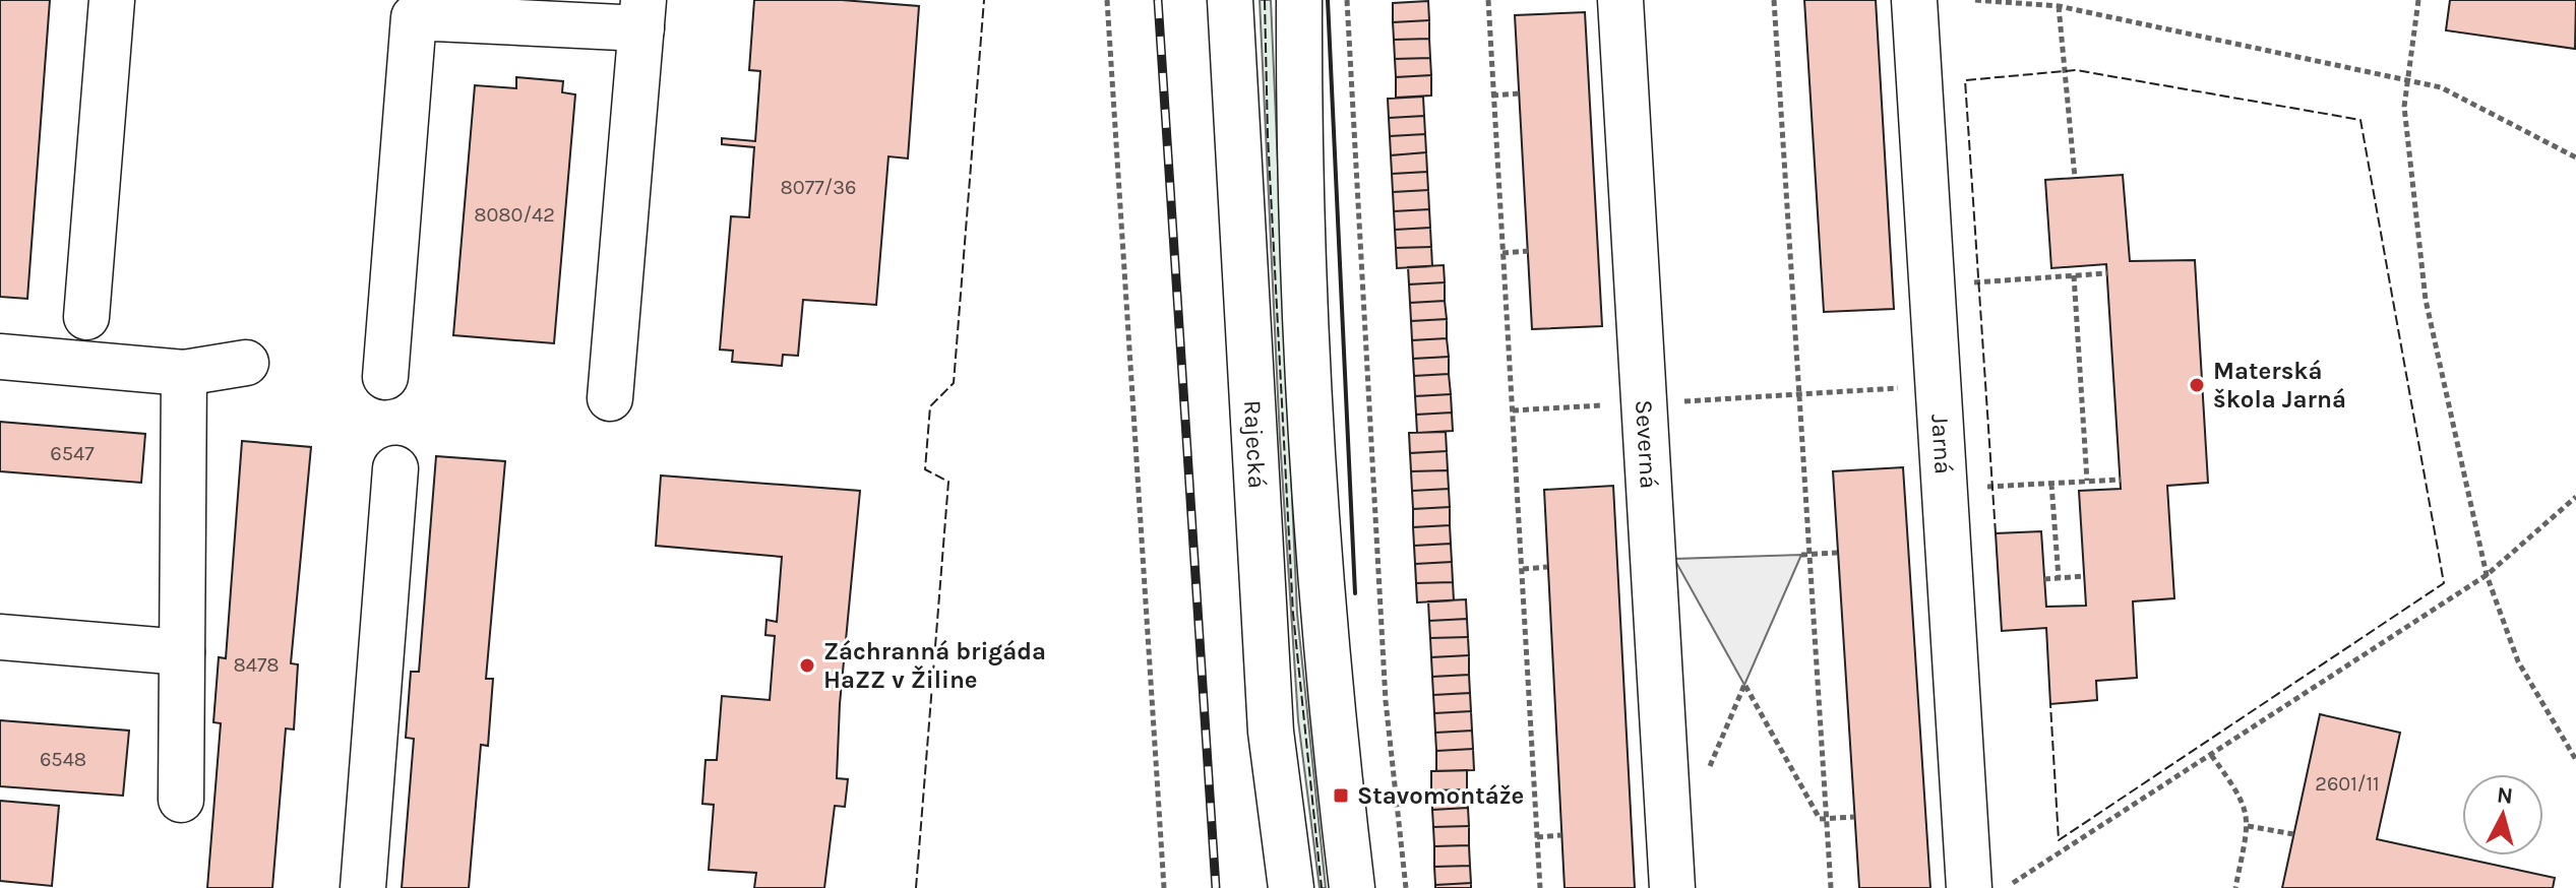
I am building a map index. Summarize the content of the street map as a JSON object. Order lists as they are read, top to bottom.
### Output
{
  "streets": {
    "street": ["Severná", "Jarná", "Rajecká"]
  },
  "places": {
    "other": ["Materská škola Jarná", "Záchranná brigáda HaZZ v Žiline"],
    "transit": ["Stavomontáže"]
  },
  "house_numbers": [
    "8077/36",
    "8080/42",
    "6547",
    "8478",
    "6548",
    "2601/11"
  ],
  "north": "top"
}
